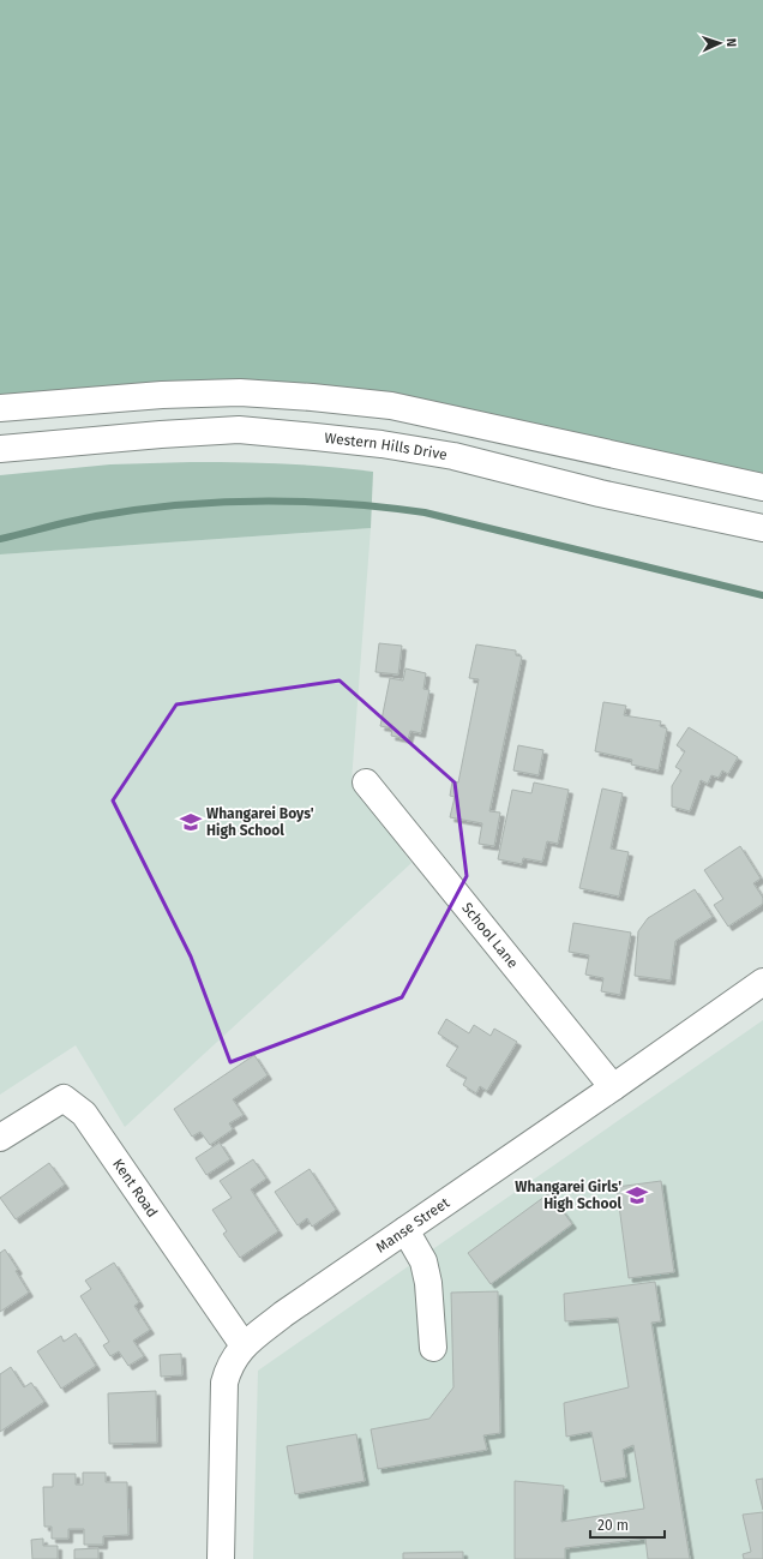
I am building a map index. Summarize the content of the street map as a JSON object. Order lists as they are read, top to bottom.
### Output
{
  "streets": {
    "main road": [
      "Western Hills Drive",
      "School Lane",
      "Kent Road",
      "Manse Street"
    ]
  },
  "crossings": [
    ["School Lane", "Manse Street"],
    ["Kent Road", "Manse Street"]
  ],
  "places": {
    "school or university": ["Whangarei Boys' High School", "Whangarei Girls' High School"]
  },
  "scale_bar": "20 m",
  "north": "right"
}
